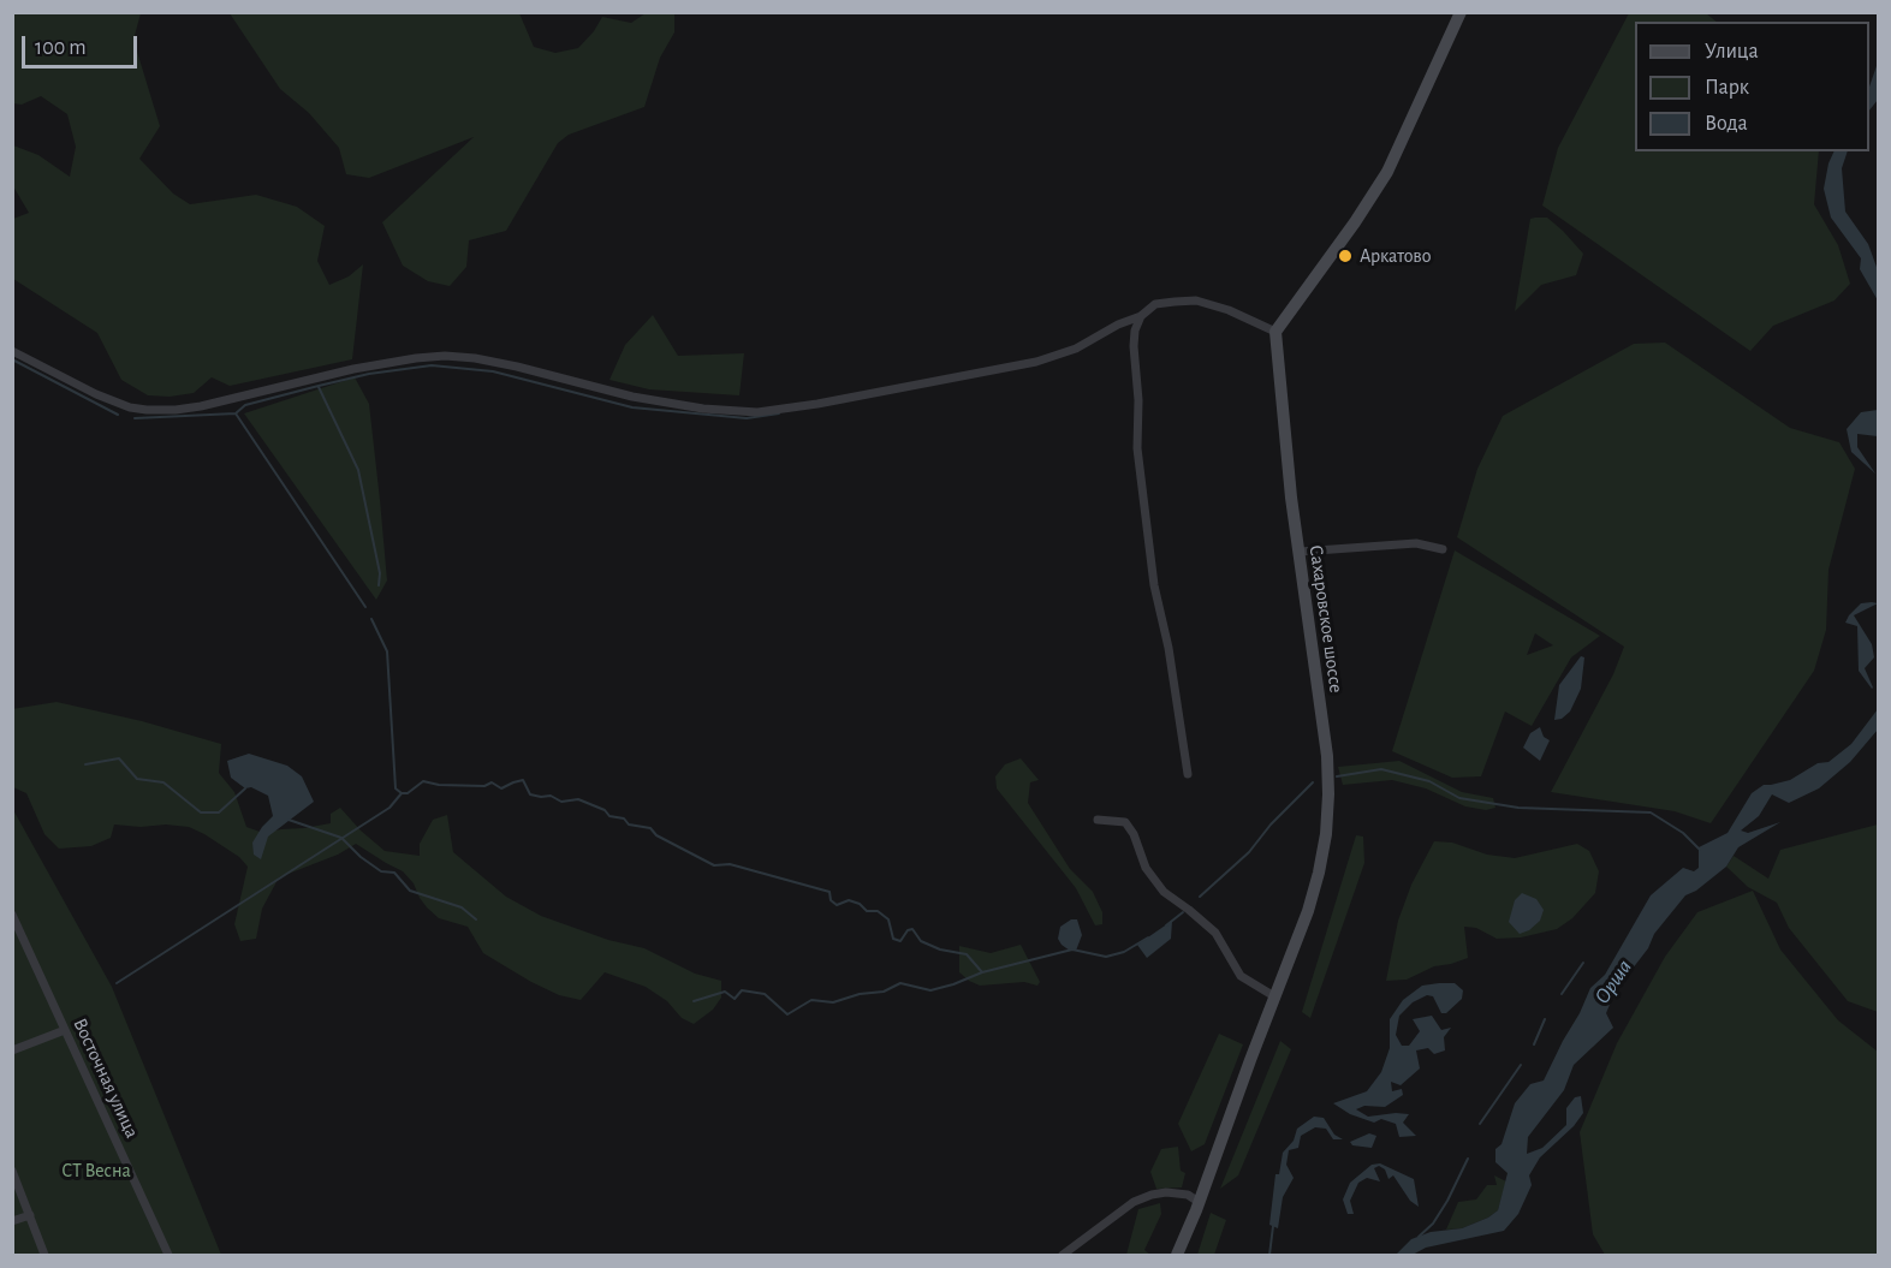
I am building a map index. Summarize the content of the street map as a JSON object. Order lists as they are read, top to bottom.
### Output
{
  "streets": {
    "main road": ["Сахаровское шоссе"],
    "street": ["Восточная улица"]
  },
  "water": ["Орша"],
  "parks": ["СТ Весна"],
  "places": ["Аркатово"],
  "legend": ["Улица", "Парк", "Вода"],
  "scale_bar": "100 m"
}
